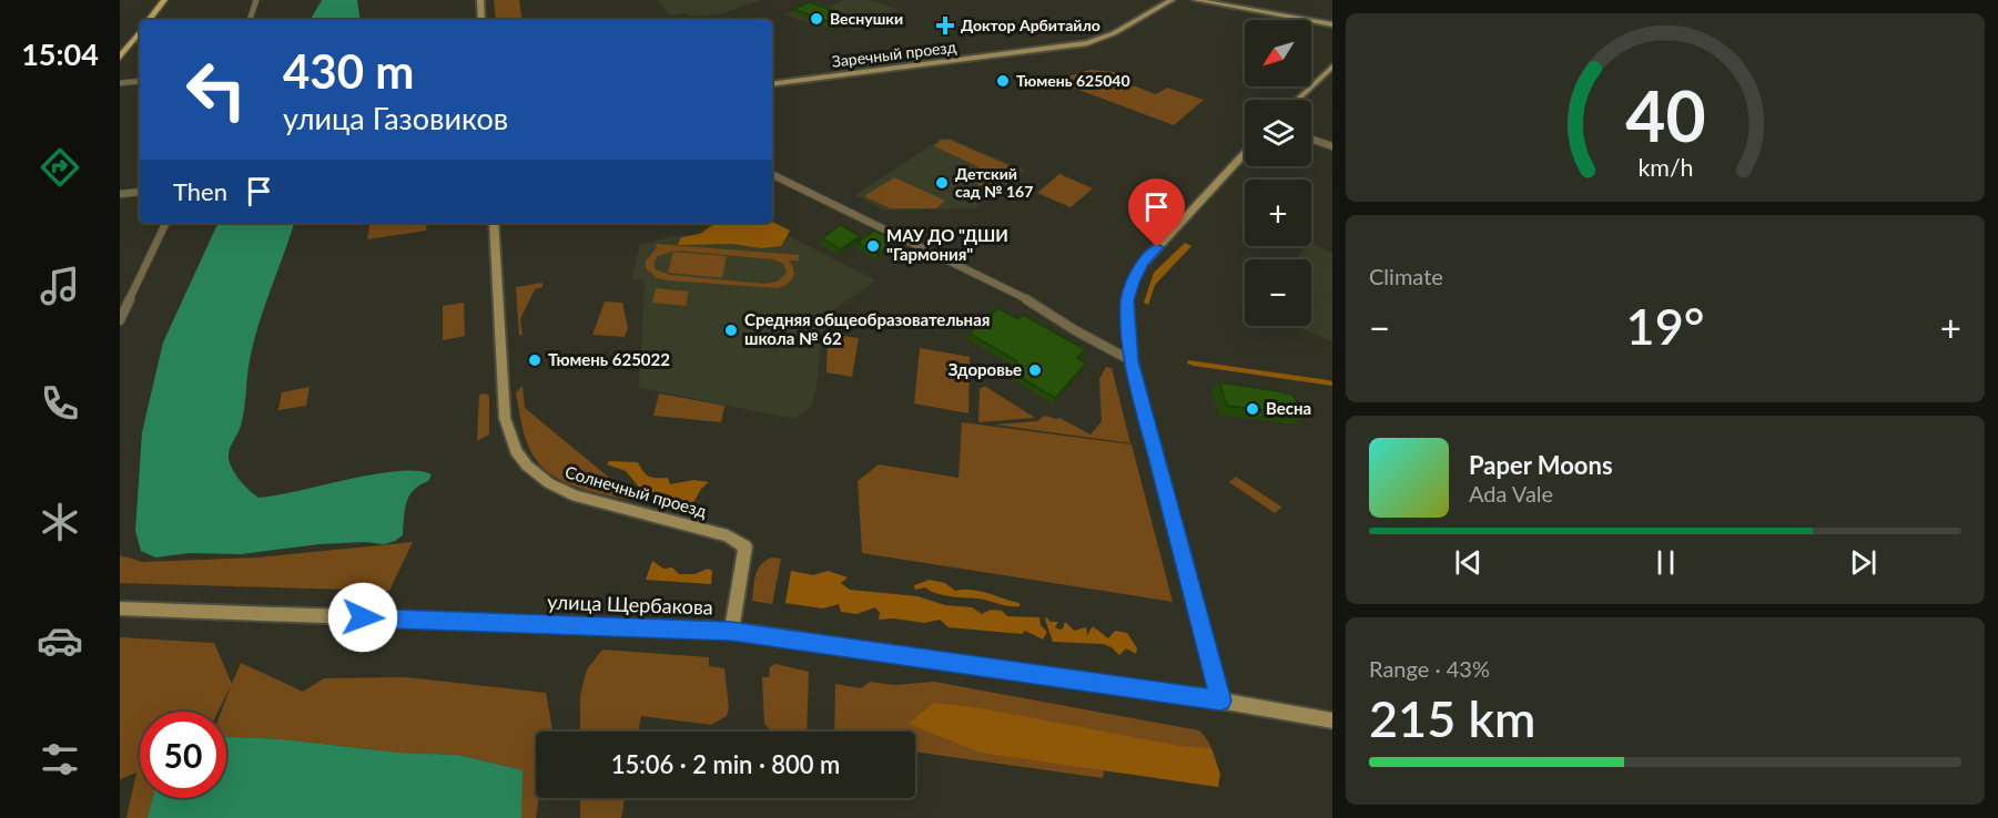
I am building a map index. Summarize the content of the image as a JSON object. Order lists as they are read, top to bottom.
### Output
{
  "streets": {
    "main road": ["Заречный проезд", "Солнечный проезд", "улица Щербакова"]
  },
  "crossings": [
    ["Солнечный проезд", "улица Щербакова"]
  ],
  "places": {
    "other": [
      "Веснушки",
      "Тюмень 625040",
      "Детский сад № 167",
      "МАУ ДО \"ДШИ \"Гармония\"",
      "Средняя общеобразовательная школа № 62",
      "Тюмень 625022",
      "Здоровье",
      "Весна"
    ],
    "health": ["Доктор Арбитайло"]
  },
  "north": "bottom left",
  "page": {
    "tabs": "15:04",
    "map_buttons": ["+", "−"],
    "turn": ["430 m", "улица Газовиков"],
    "then": "Then",
    "tile": [
      "Climate",
      ["Range · 43%", "215 km"]
    ],
    "heat": ["−", "19°", "+"],
    "song": ["Paper Moons", "Ada Vale"],
    "limit": "50",
    "trip": "15:06 · 2 min · 800 m",
    "gauge": ["40", "km/h"]
  }
}
